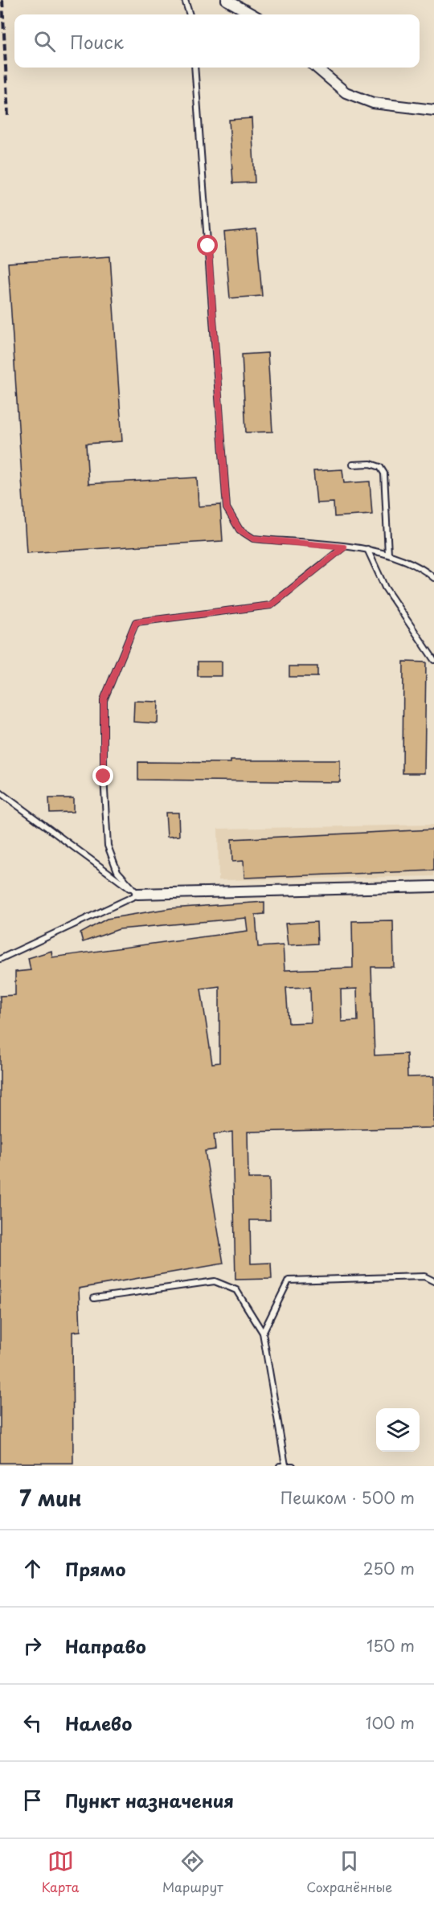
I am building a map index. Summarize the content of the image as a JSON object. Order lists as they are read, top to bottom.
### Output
{
  "page": {
    "search": "Поиск",
    "heading": ["7 мин", "Пешком · 500 m"],
    "list": [
      ["Прямо", "250 m"],
      ["Направо", "150 m"],
      ["Налево", "100 m"],
      "Пункт назначения"
    ],
    "nav": ["Карта", "Маршрут", "Сохранённые"]
  }
}
